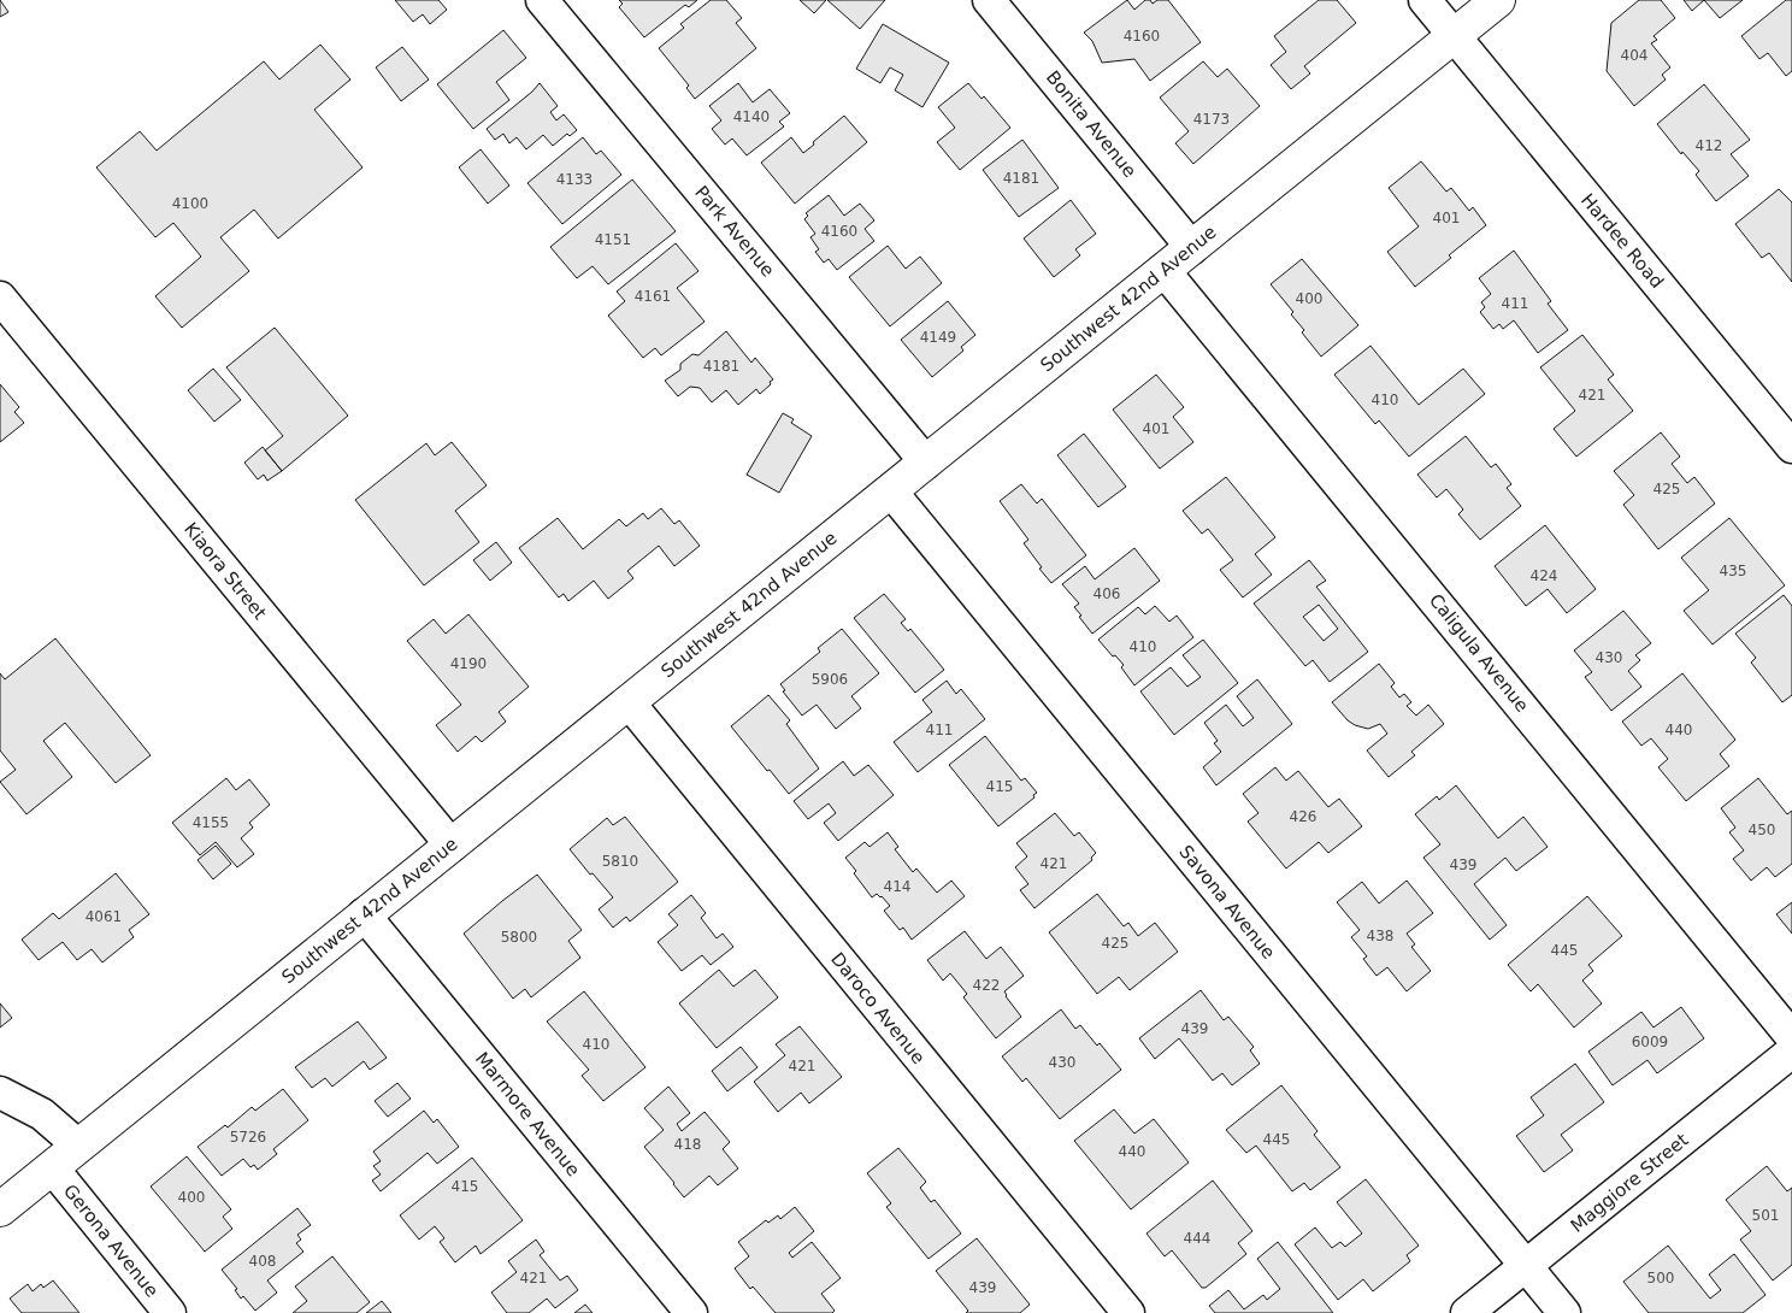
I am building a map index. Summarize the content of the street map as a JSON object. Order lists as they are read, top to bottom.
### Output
{
  "streets": {
    "main road": ["Southwest 42nd Avenue"],
    "street": [
      "Bonita Avenue",
      "Park Avenue",
      "Hardee Road",
      "Kiaora Street",
      "Caligula Avenue",
      "Savona Avenue",
      "Daroco Avenue",
      "Marmore Avenue",
      "Maggiore Street",
      "Gerona Avenue"
    ]
  },
  "crossings": [
    ["Bonita Avenue", "Southwest 42nd Avenue"],
    ["Park Avenue", "Southwest 42nd Avenue"],
    ["Hardee Road", "Southwest 42nd Avenue"],
    ["Southwest 42nd Avenue", "Kiaora Street"],
    ["Southwest 42nd Avenue", "Caligula Avenue"],
    ["Southwest 42nd Avenue", "Savona Avenue"],
    ["Southwest 42nd Avenue", "Daroco Avenue"],
    ["Southwest 42nd Avenue", "Marmore Avenue"],
    ["Southwest 42nd Avenue", "Gerona Avenue"],
    ["Savona Avenue", "Maggiore Street"]
  ],
  "house_numbers": [
    "4160",
    "404",
    "4140",
    "4173",
    "412",
    "4181",
    "4133",
    "4100",
    "401",
    "4160",
    "4151",
    "4161",
    "400",
    "411",
    "4149",
    "4181",
    "421",
    "410",
    "401",
    "425",
    "435",
    "424",
    "406",
    "410",
    "430",
    "4190",
    "5906",
    "411",
    "440",
    "415",
    "426",
    "4155",
    "450",
    "5810",
    "421",
    "439",
    "414",
    "4061",
    "438",
    "5800",
    "425",
    "445",
    "422",
    "439",
    "6009",
    "410",
    "430",
    "421",
    "5726",
    "445",
    "418",
    "440",
    "415",
    "400",
    "501",
    "444",
    "408",
    "421",
    "500",
    "439"
  ]
}
